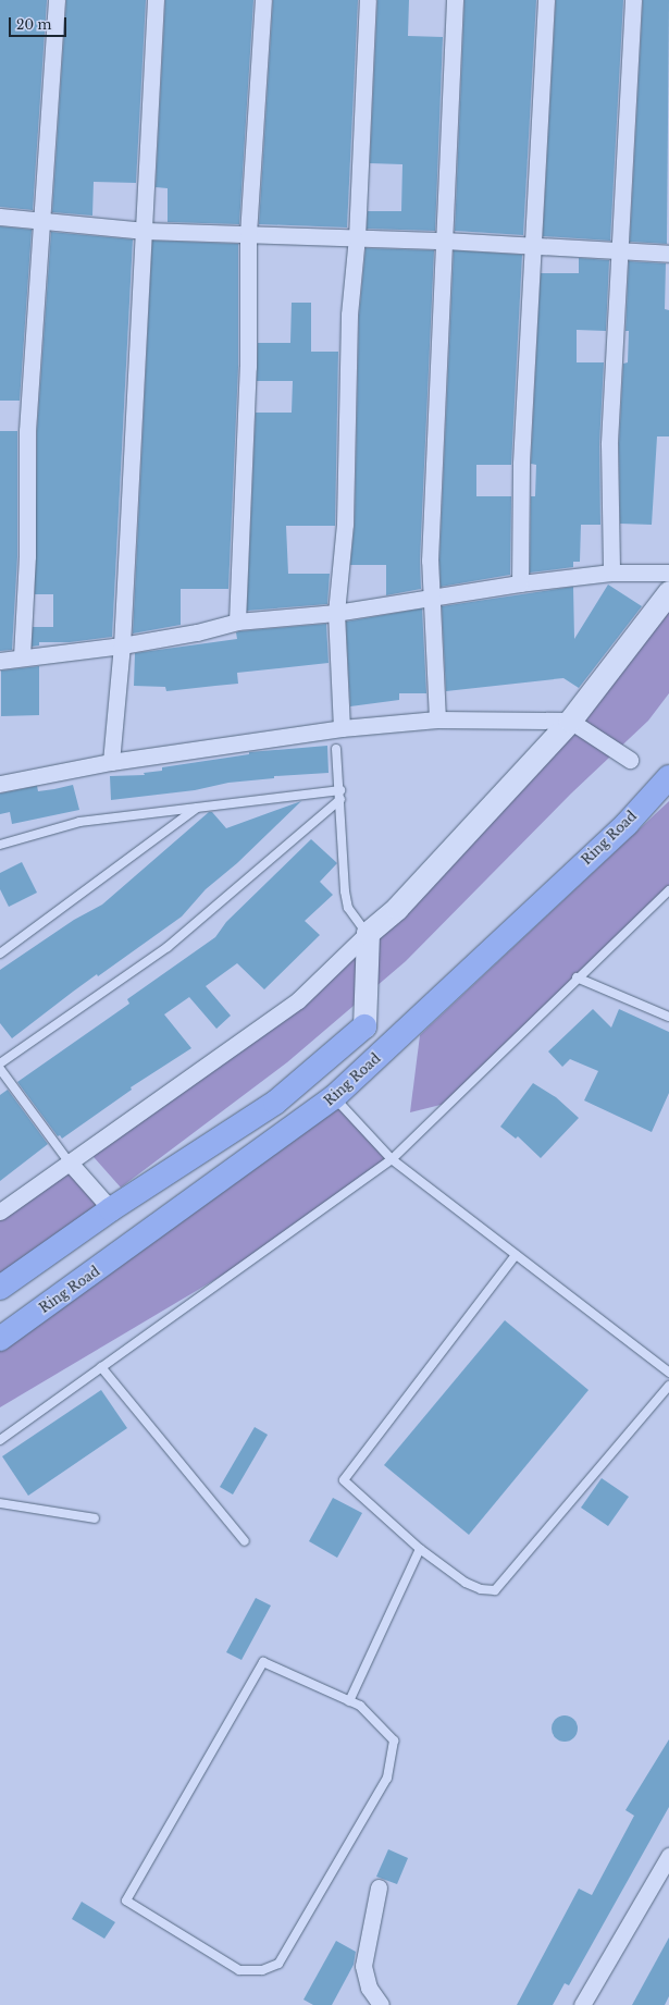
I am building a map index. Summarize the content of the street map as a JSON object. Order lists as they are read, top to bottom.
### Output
{
  "streets": {
    "main road": ["Ring Road"]
  },
  "scale_bar": "20 m"
}
